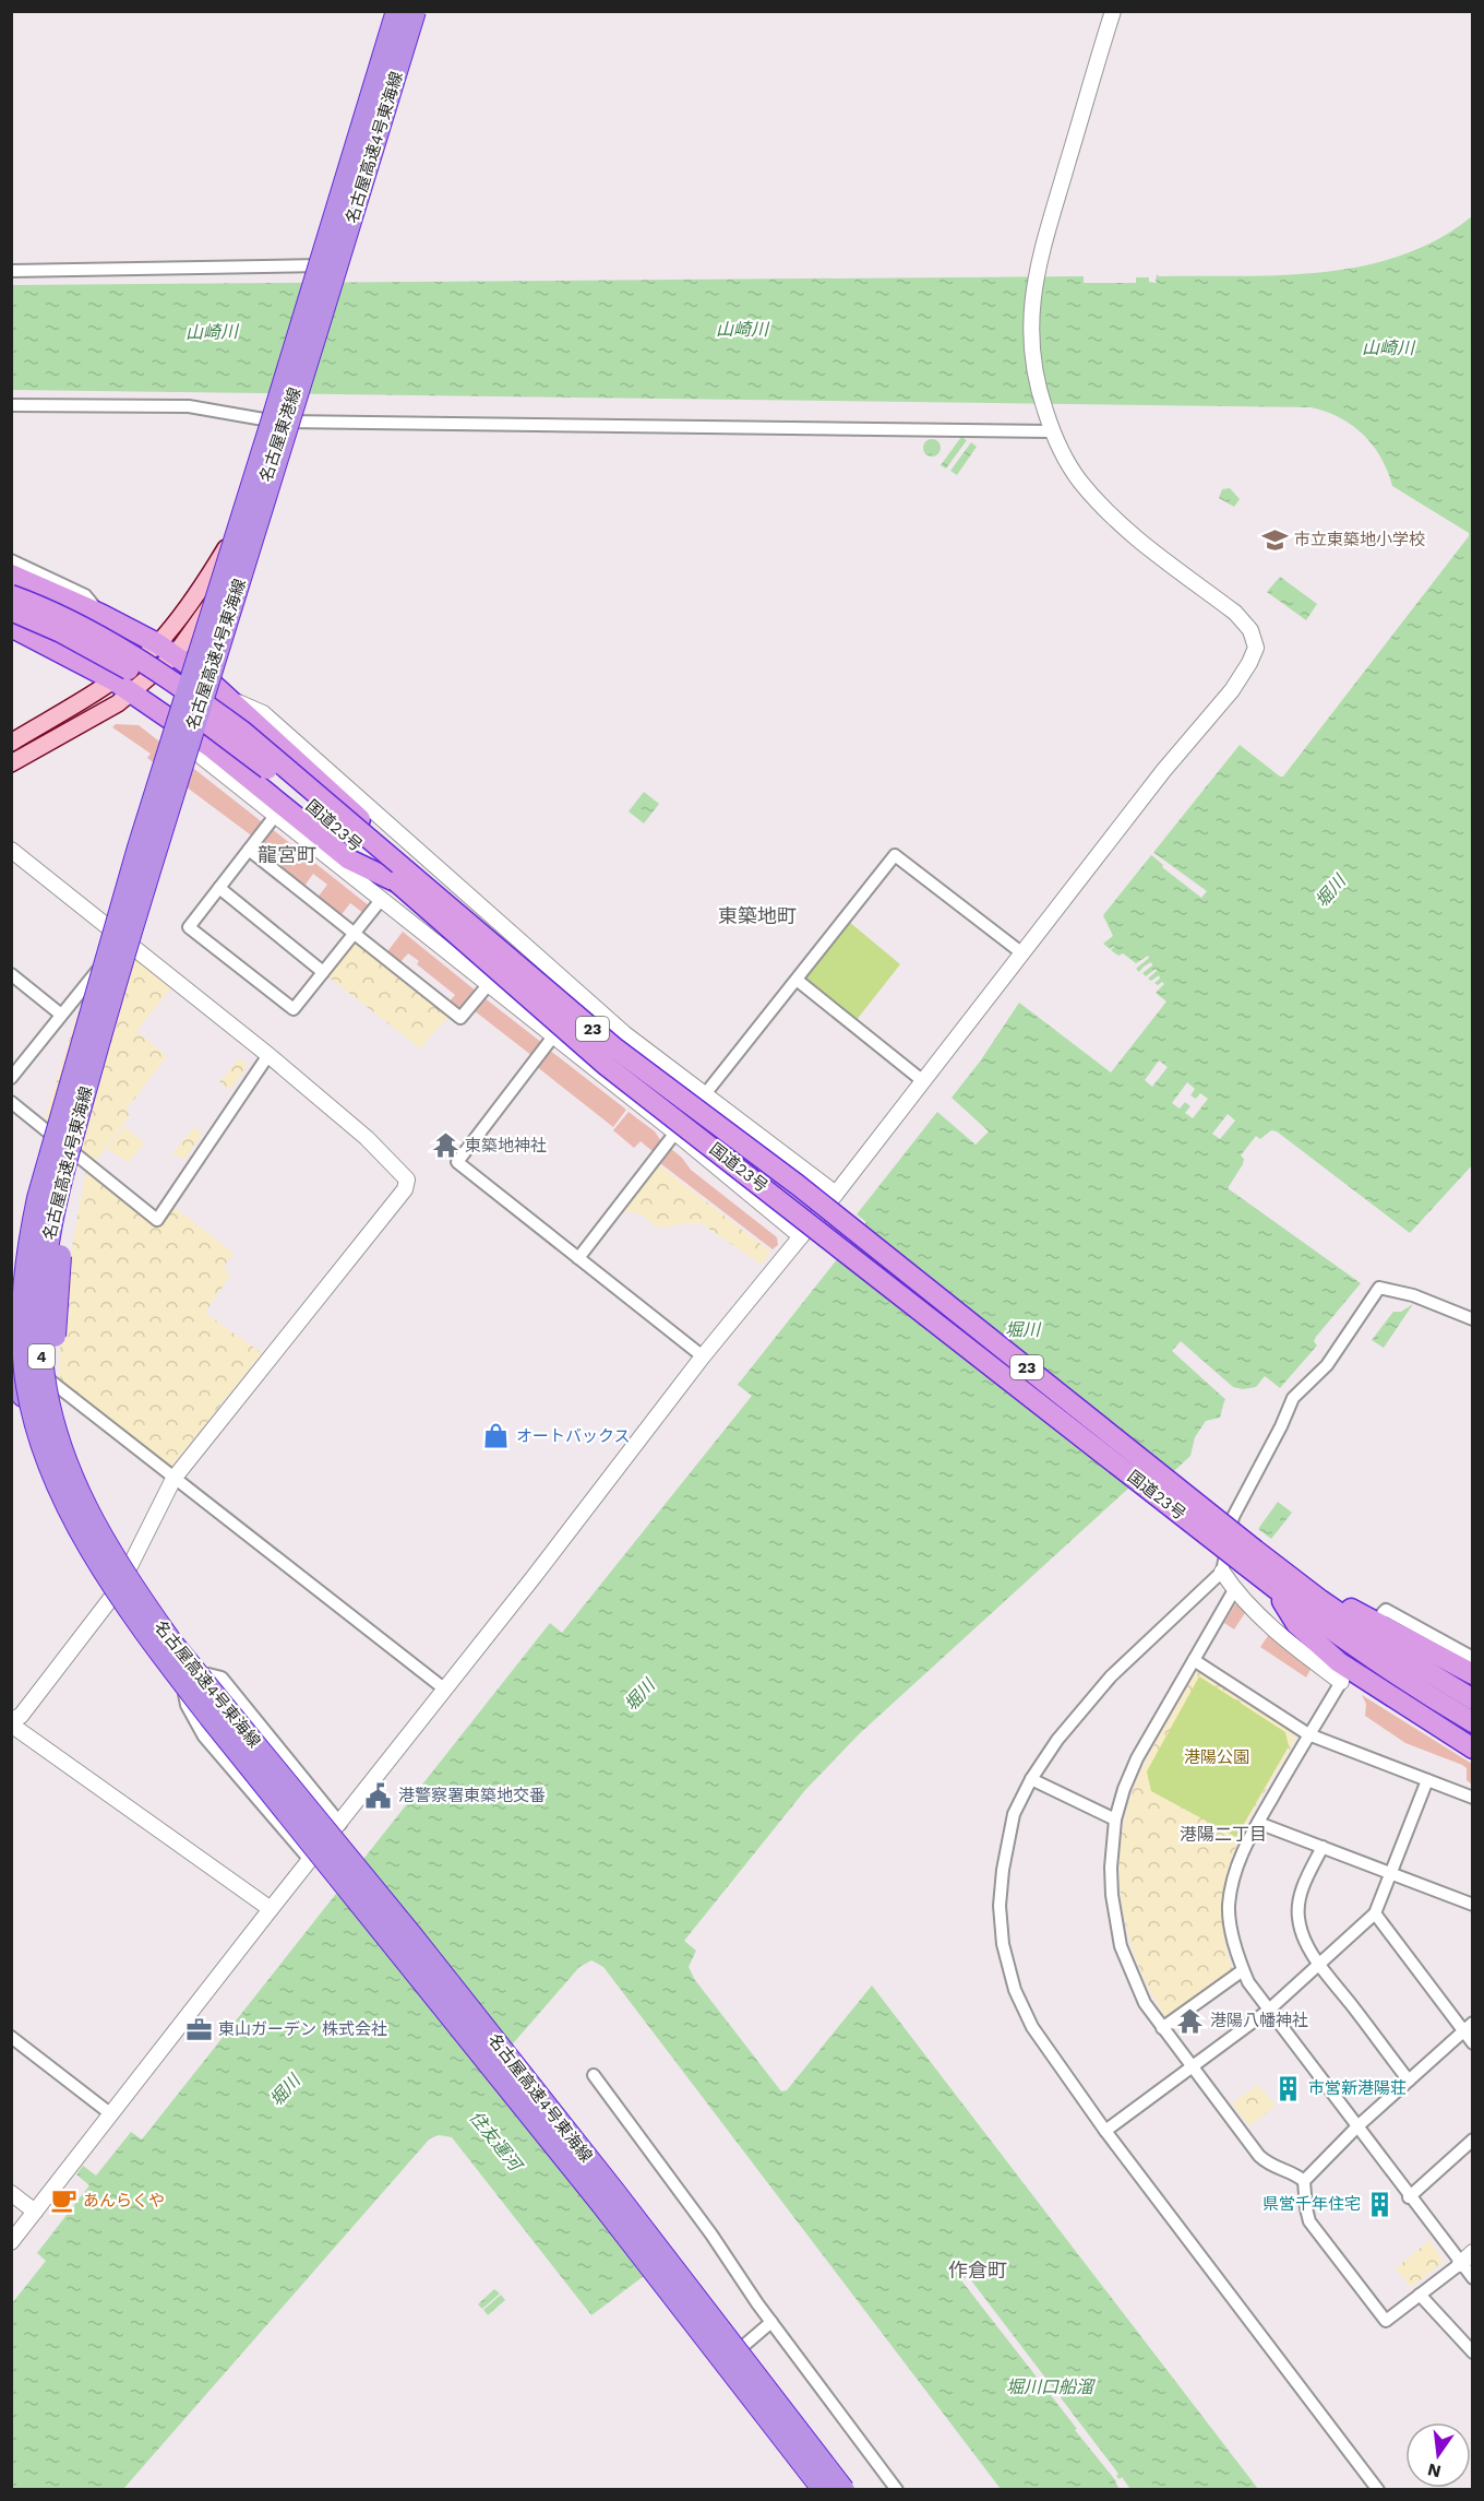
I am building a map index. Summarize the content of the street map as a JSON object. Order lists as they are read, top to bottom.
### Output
{
  "streets": {
    "highway": [
      "名古屋高速4号東海線",
      "国道23号",
      "23",
      "4"
    ],
    "main road": ["名古屋東港線"]
  },
  "crossings": [
    ["名古屋高速4号東海線", "名古屋東港線"],
    ["国道23号", "23"]
  ],
  "districts": [
    "龍宮町",
    "東築地町",
    "港陽二丁目",
    "作倉町"
  ],
  "water": [
    "山崎川",
    "堀川",
    "住友運河",
    "堀川口船溜"
  ],
  "parks": ["港陽公園"],
  "places": {
    "school or university": ["市立東築地小学校"],
    "temple": ["東築地神社", "港陽八幡神社"],
    "shop": ["オートバックス"],
    "public building": ["港警察署東築地交番"],
    "office": ["東山ガーデン 株式会社"],
    "building": ["市営新港陽荘", "県営千年住宅"],
    "cafe": ["あんらくや"]
  },
  "north": "bottom"
}
